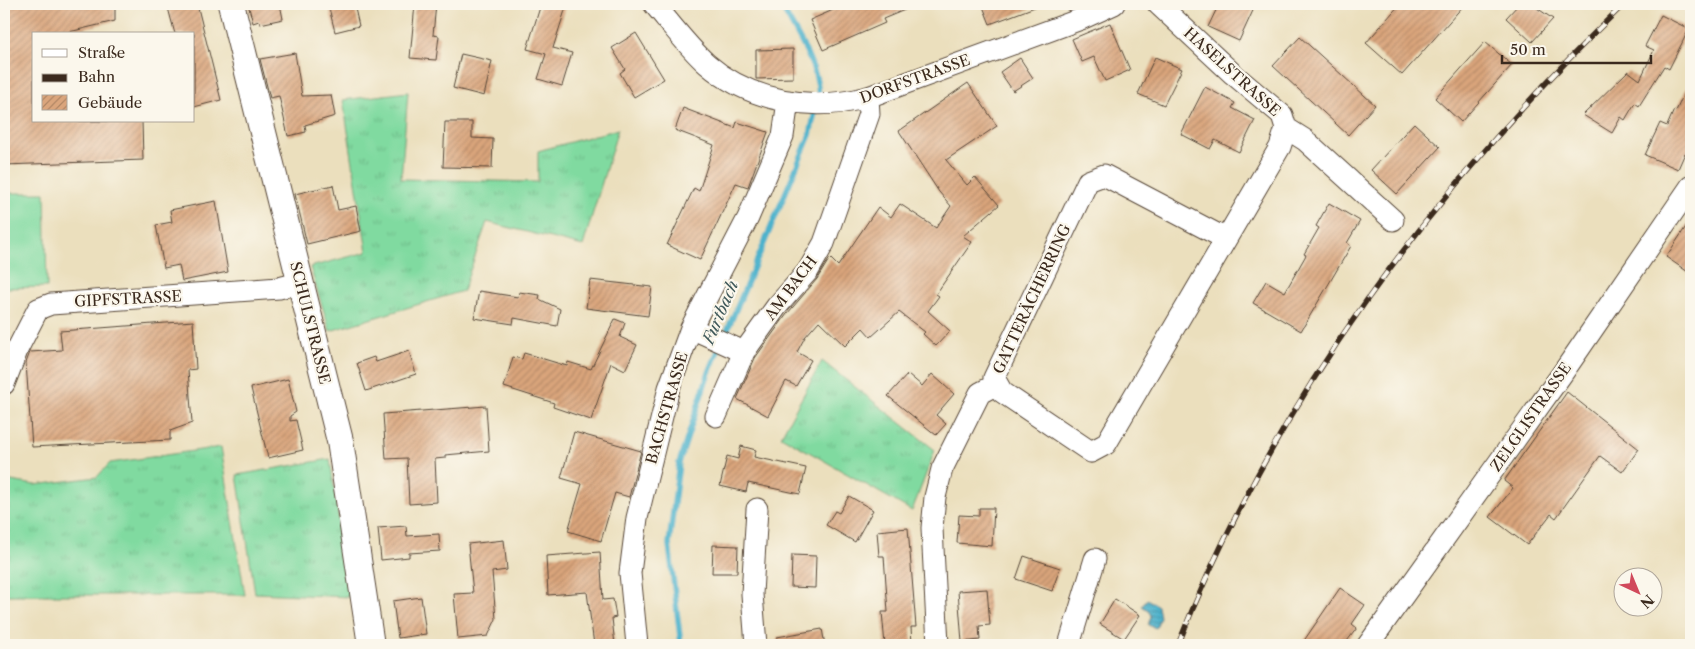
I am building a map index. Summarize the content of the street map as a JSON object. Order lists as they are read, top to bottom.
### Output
{
  "streets": {
    "street": [
      "HASELSTRASSE",
      "DORFSTRASSE",
      "AM BACH",
      "GIPFSTRASSE",
      "GATTERÄCHERRING",
      "SCHULSTRASSE",
      "BACHSTRASSE",
      "ZELGLISTRASSE"
    ]
  },
  "crossings": [
    ["HASELSTRASSE", "GATTERÄCHERRING"],
    ["DORFSTRASSE", "AM BACH"],
    ["DORFSTRASSE", "BACHSTRASSE"],
    ["GIPFSTRASSE", "SCHULSTRASSE"]
  ],
  "water": ["Furtbach"],
  "legend": ["Straße", "Bahn", "Gebäude"],
  "scale_bar": "50 m",
  "north": "bottom right"
}
